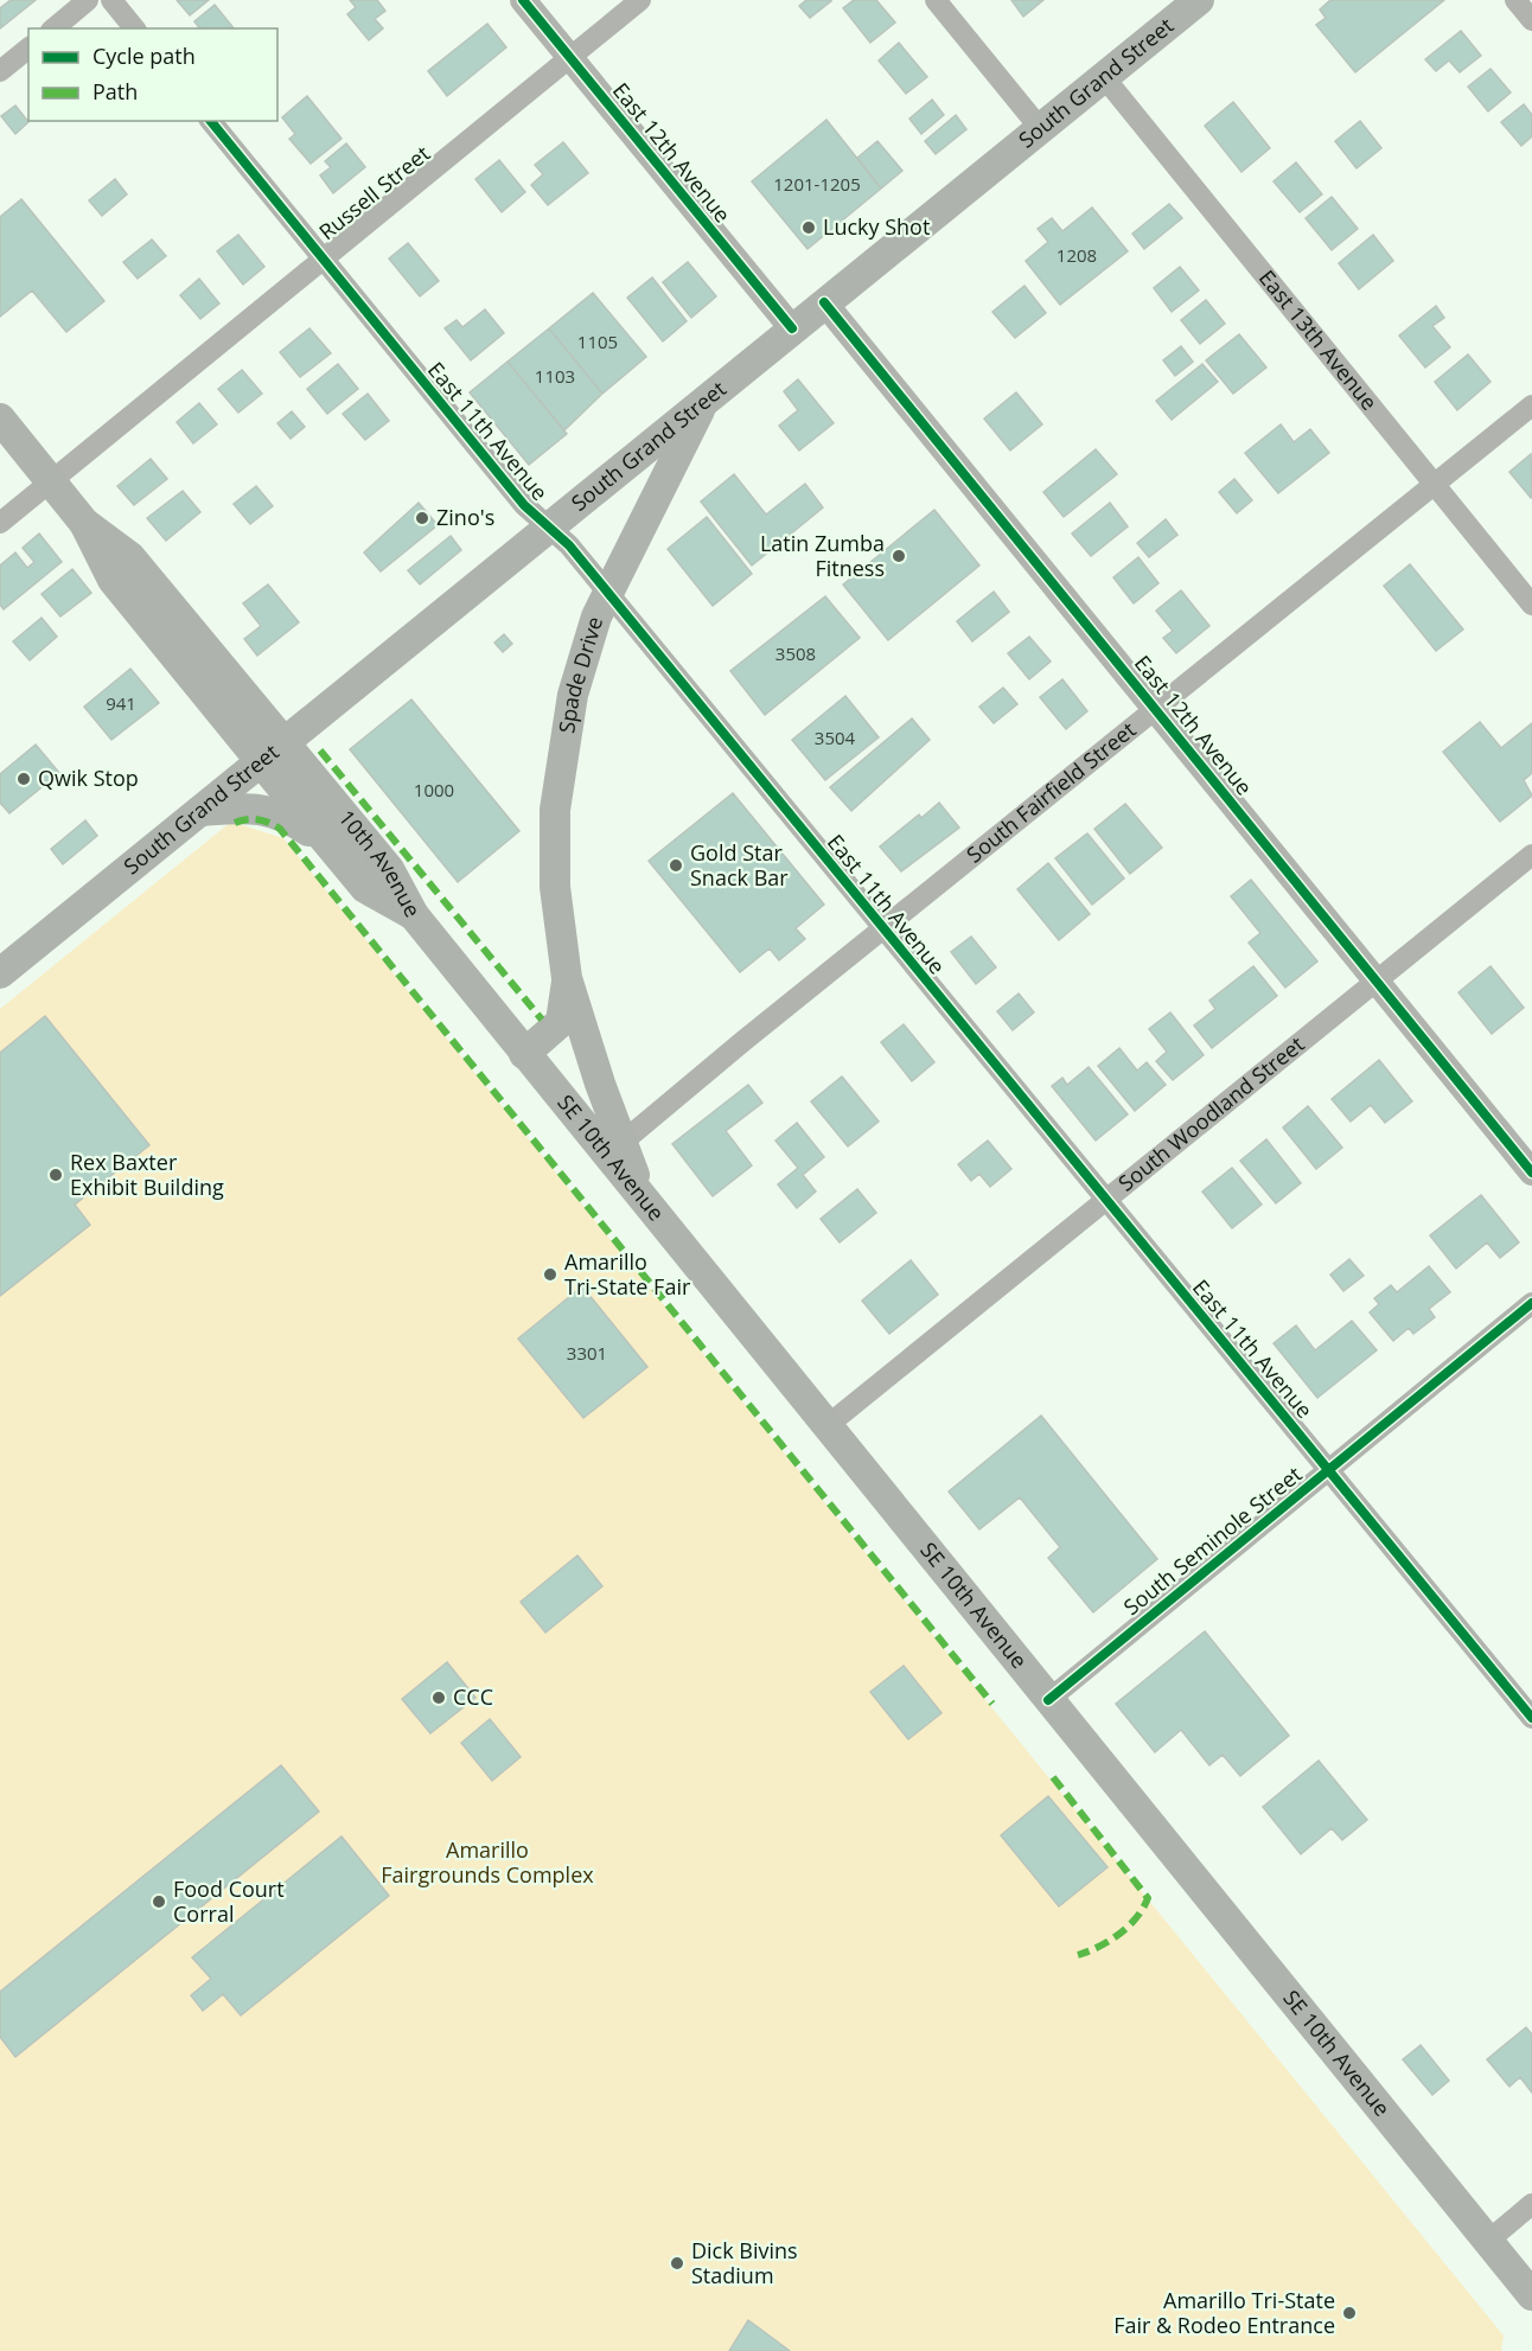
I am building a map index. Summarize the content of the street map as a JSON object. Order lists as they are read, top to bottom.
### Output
{
  "streets": {
    "main road": [
      "South Grand Street",
      "Spade Drive",
      "10th Avenue",
      "SE 10th Avenue"
    ],
    "street": [
      "East 12th Avenue",
      "Russell Street",
      "East 13th Avenue",
      "East 11th Avenue",
      "South Fairfield Street",
      "South Woodland Street",
      "South Seminole Street"
    ]
  },
  "crossings": [
    ["South Grand Street", "East 12th Avenue"],
    ["South Grand Street", "East 13th Avenue"],
    ["South Grand Street", "East 11th Avenue"],
    ["South Grand Street", "Spade Drive"],
    ["South Grand Street", "10th Avenue"],
    ["East 12th Avenue", "Russell Street"],
    ["East 12th Avenue", "South Fairfield Street"],
    ["East 12th Avenue", "South Woodland Street"],
    ["Russell Street", "East 11th Avenue"],
    ["Russell Street", "10th Avenue"],
    ["East 13th Avenue", "South Fairfield Street"],
    ["East 11th Avenue", "Spade Drive"],
    ["East 11th Avenue", "South Fairfield Street"],
    ["East 11th Avenue", "South Woodland Street"],
    ["East 11th Avenue", "South Seminole Street"],
    ["Spade Drive", "South Fairfield Street"],
    ["Spade Drive", "SE 10th Avenue"],
    ["South Fairfield Street", "SE 10th Avenue"],
    ["10th Avenue", "SE 10th Avenue"],
    ["South Woodland Street", "SE 10th Avenue"],
    ["SE 10th Avenue", "South Seminole Street"]
  ],
  "parks": ["Amarillo Fairgrounds Complex"],
  "places": [
    "Lucky Shot",
    "Zino's",
    "Latin Zumba Fitness",
    "Qwik Stop",
    "Gold Star Snack Bar",
    "Rex Baxter Exhibit Building",
    "Amarillo Tri-State Fair",
    "CCC",
    "Food Court Corral",
    "Dick Bivins Stadium",
    "Amarillo Tri-State Fair & Rodeo Entrance"
  ],
  "house_numbers": [
    "1201-1205",
    "1208",
    "1105",
    "1103",
    "3508",
    "941",
    "3504",
    "1000",
    "3301"
  ],
  "legend": ["Cycle path", "Path"]
}
